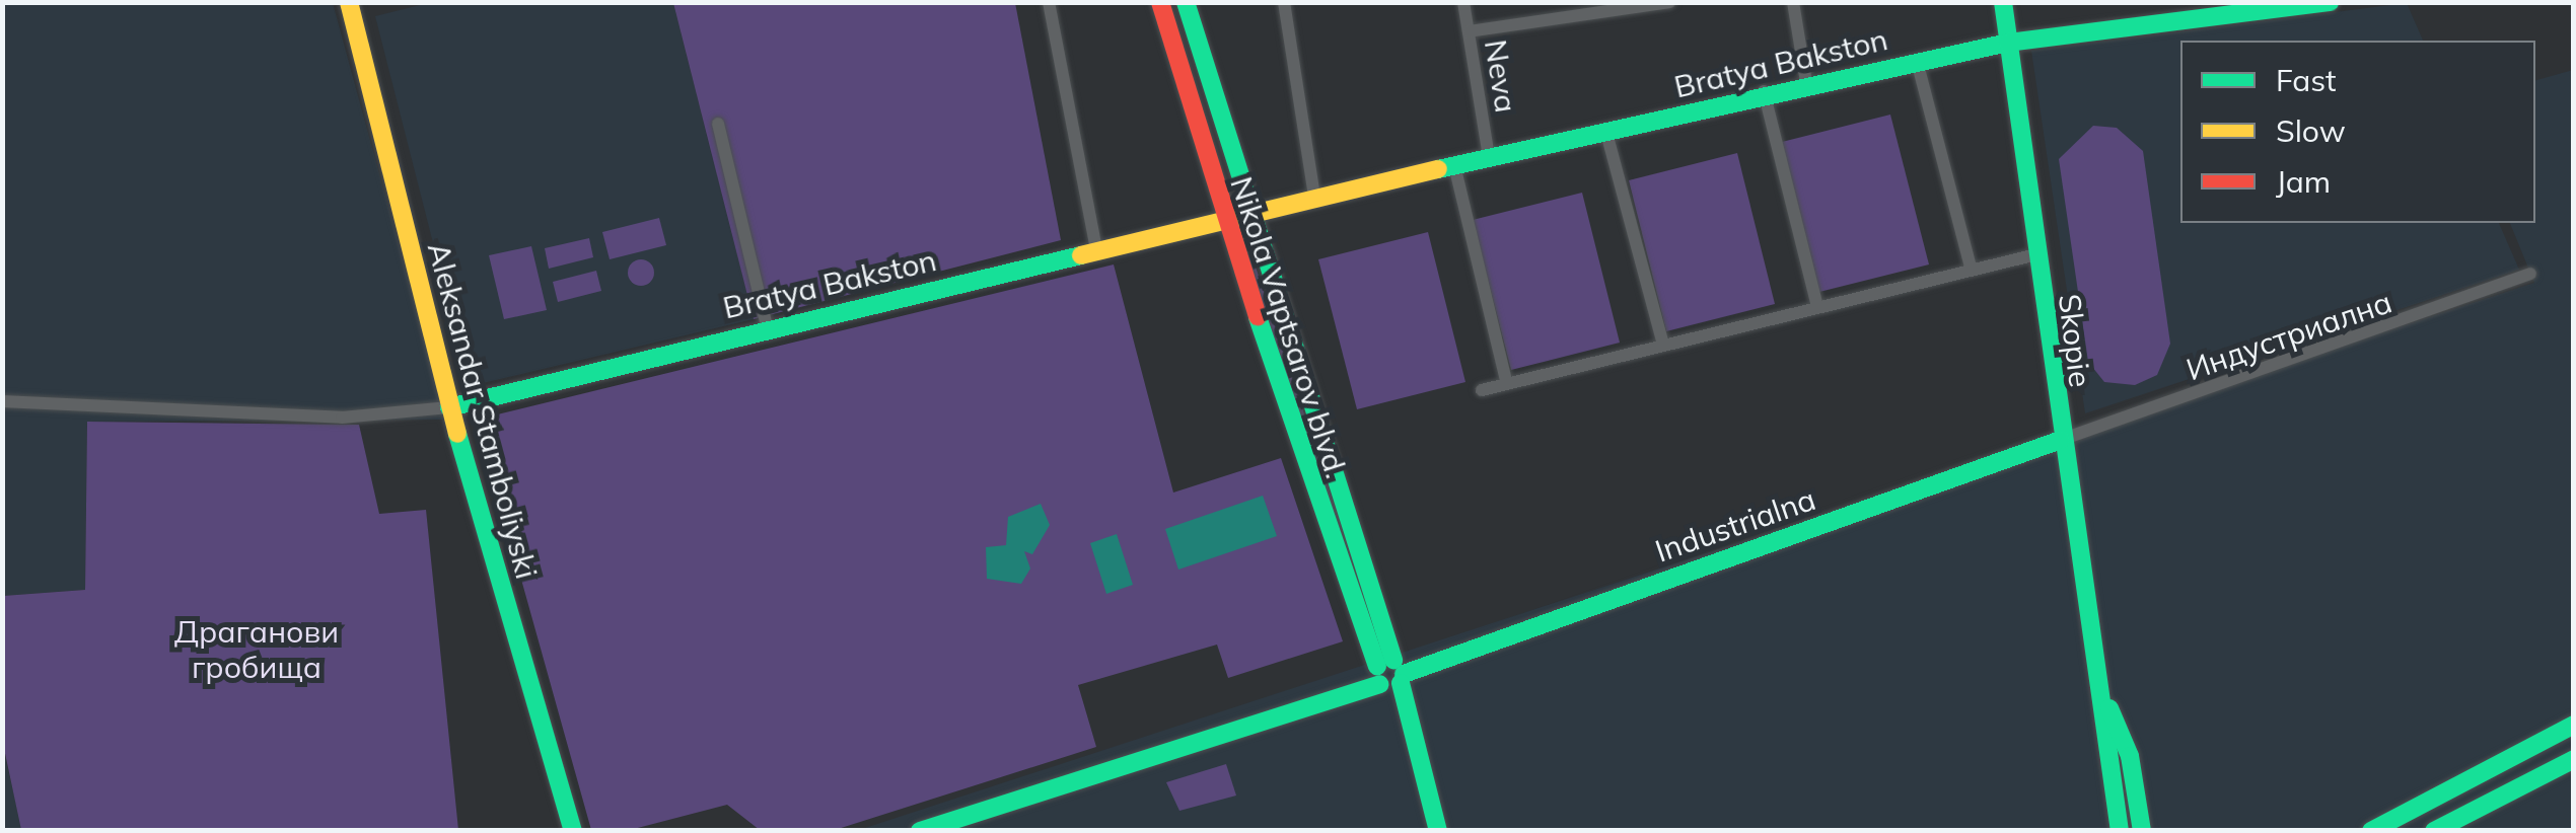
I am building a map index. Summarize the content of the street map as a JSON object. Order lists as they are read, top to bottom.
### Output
{
  "streets": {
    "street": [
      "Bratya Bakston",
      "Neva",
      "Nikola Vaptsarov blvd.",
      "Индустриална",
      "Skopie",
      "Aleksandar Stamboliyski",
      "Industrialna"
    ]
  },
  "crossings": [
    ["Bratya Bakston", "Neva"],
    ["Bratya Bakston", "Nikola Vaptsarov blvd."],
    ["Bratya Bakston", "Skopie"],
    ["Bratya Bakston", "Aleksandar Stamboliyski"],
    ["Nikola Vaptsarov blvd.", "Industrialna"],
    ["Индустриална", "Skopie"],
    ["Индустриална", "Industrialna"],
    ["Skopie", "Industrialna"]
  ],
  "parks": ["Драганови гробища"],
  "legend": ["Fast", "Slow", "Jam"]
}
